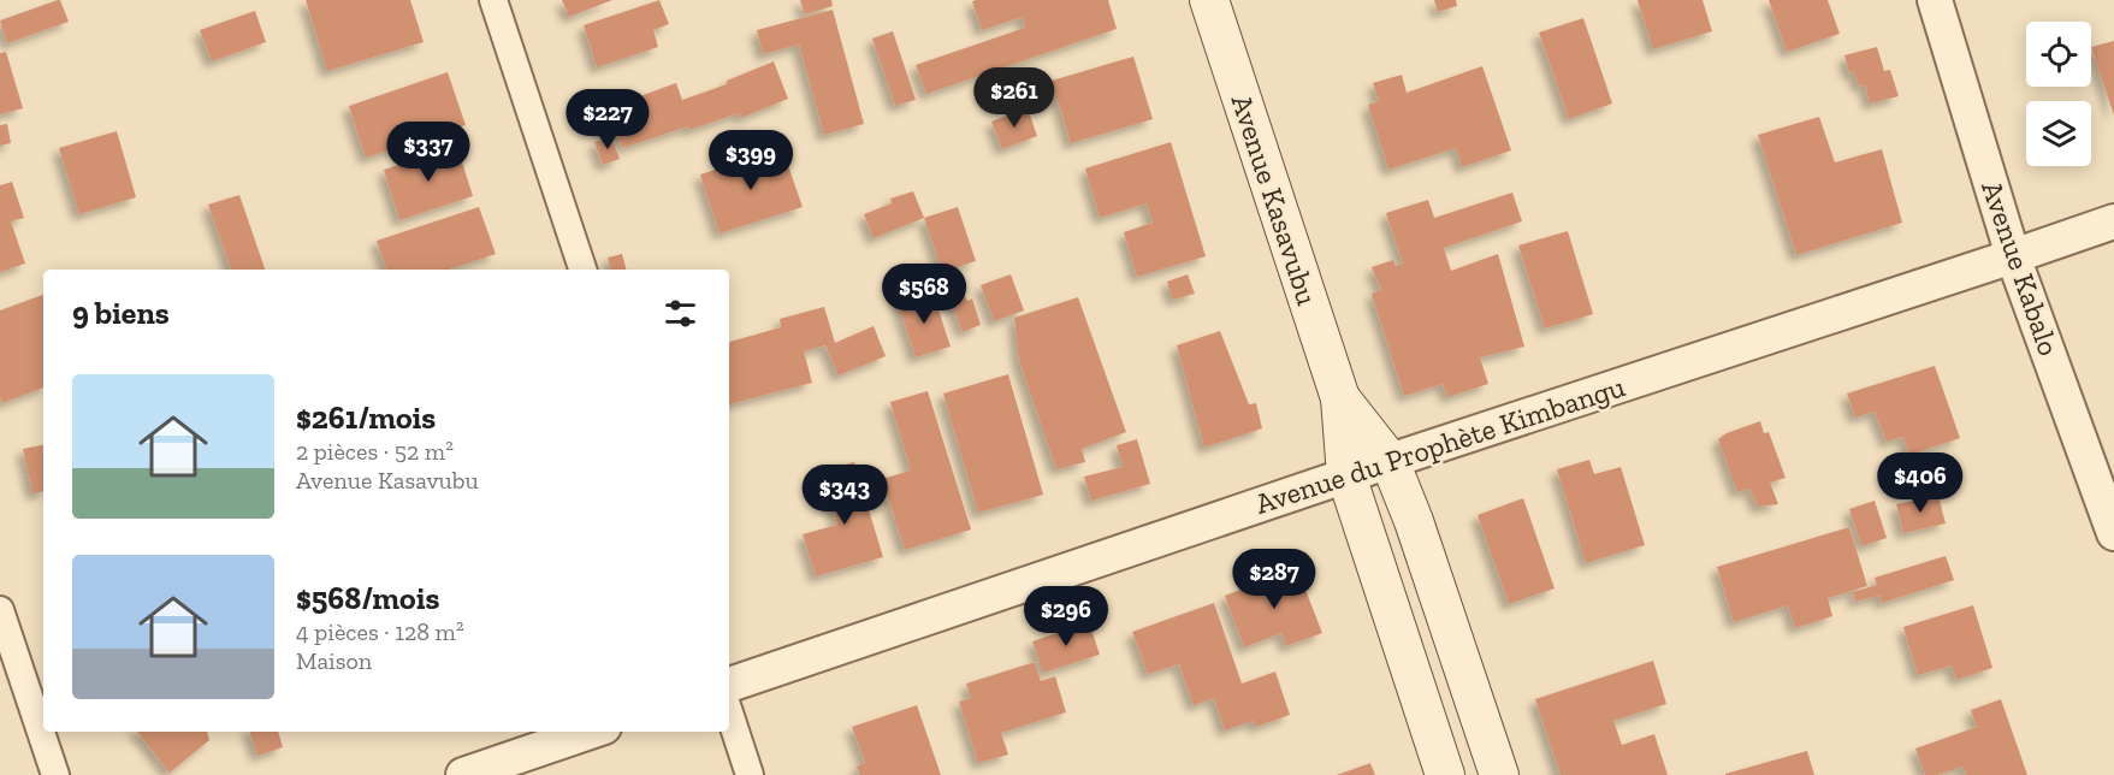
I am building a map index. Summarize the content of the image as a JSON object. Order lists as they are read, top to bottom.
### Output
{
  "streets": {
    "main road": ["Avenue Kasavubu"],
    "street": ["Avenue Kabalo", "Avenue du Prophète Kimbangu"]
  },
  "crossings": [
    ["Avenue Kasavubu", "Avenue du Prophète Kimbangu"],
    ["Avenue Kabalo", "Avenue du Prophète Kimbangu"]
  ],
  "page": {
    "price": [
      "$261",
      "$227",
      "$337",
      "$399",
      "$568",
      "$406",
      "$343",
      "$287",
      "$296"
    ],
    "heading": "9 biens",
    "list": [
      {
        "name": "$261/mois",
        "note": "2 pièces · 52 m² · Avenue Kasavubu"
      },
      {
        "name": "$568/mois",
        "note": "4 pièces · 128 m² · Maison"
      }
    ]
  }
}
